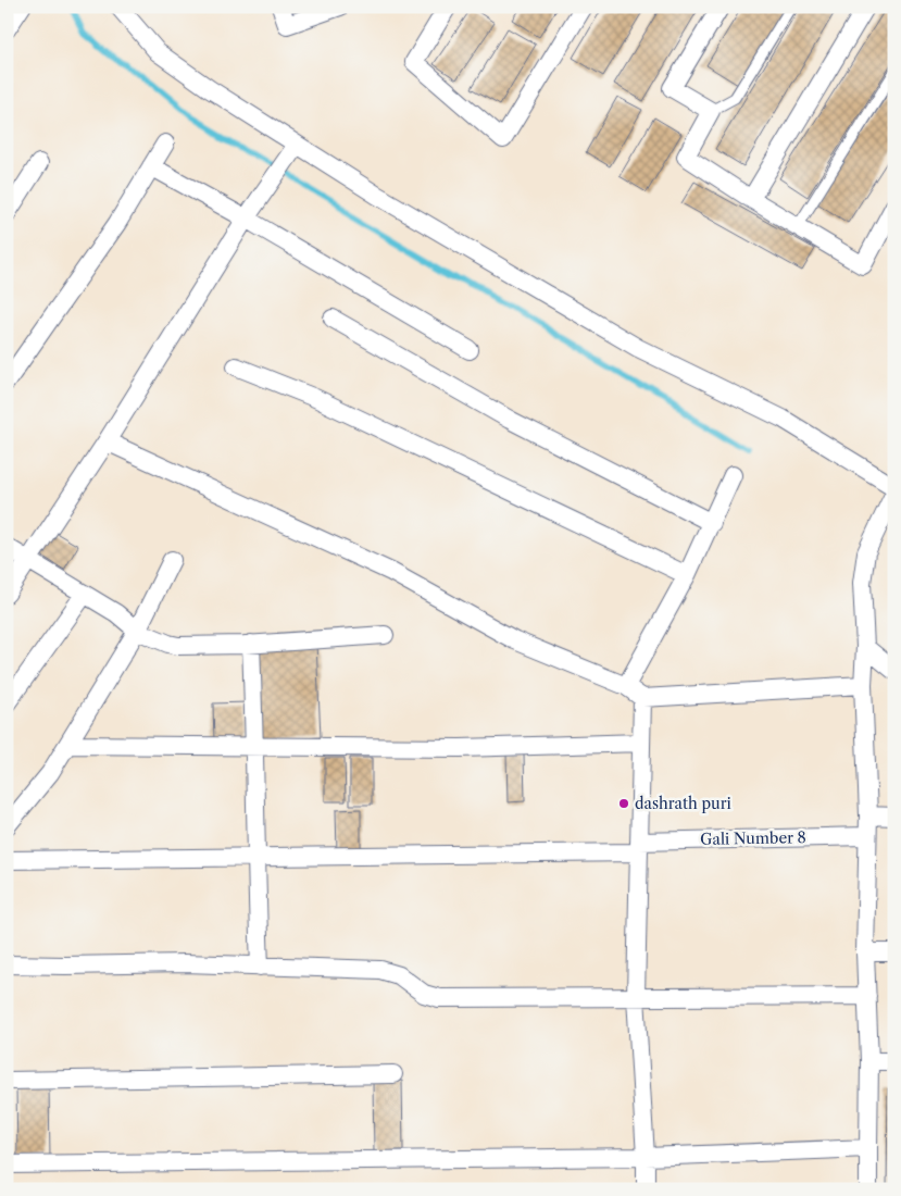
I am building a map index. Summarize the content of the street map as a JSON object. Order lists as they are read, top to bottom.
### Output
{
  "streets": {
    "street": ["Gali Number 8"]
  },
  "places": ["dashrath puri"]
}
